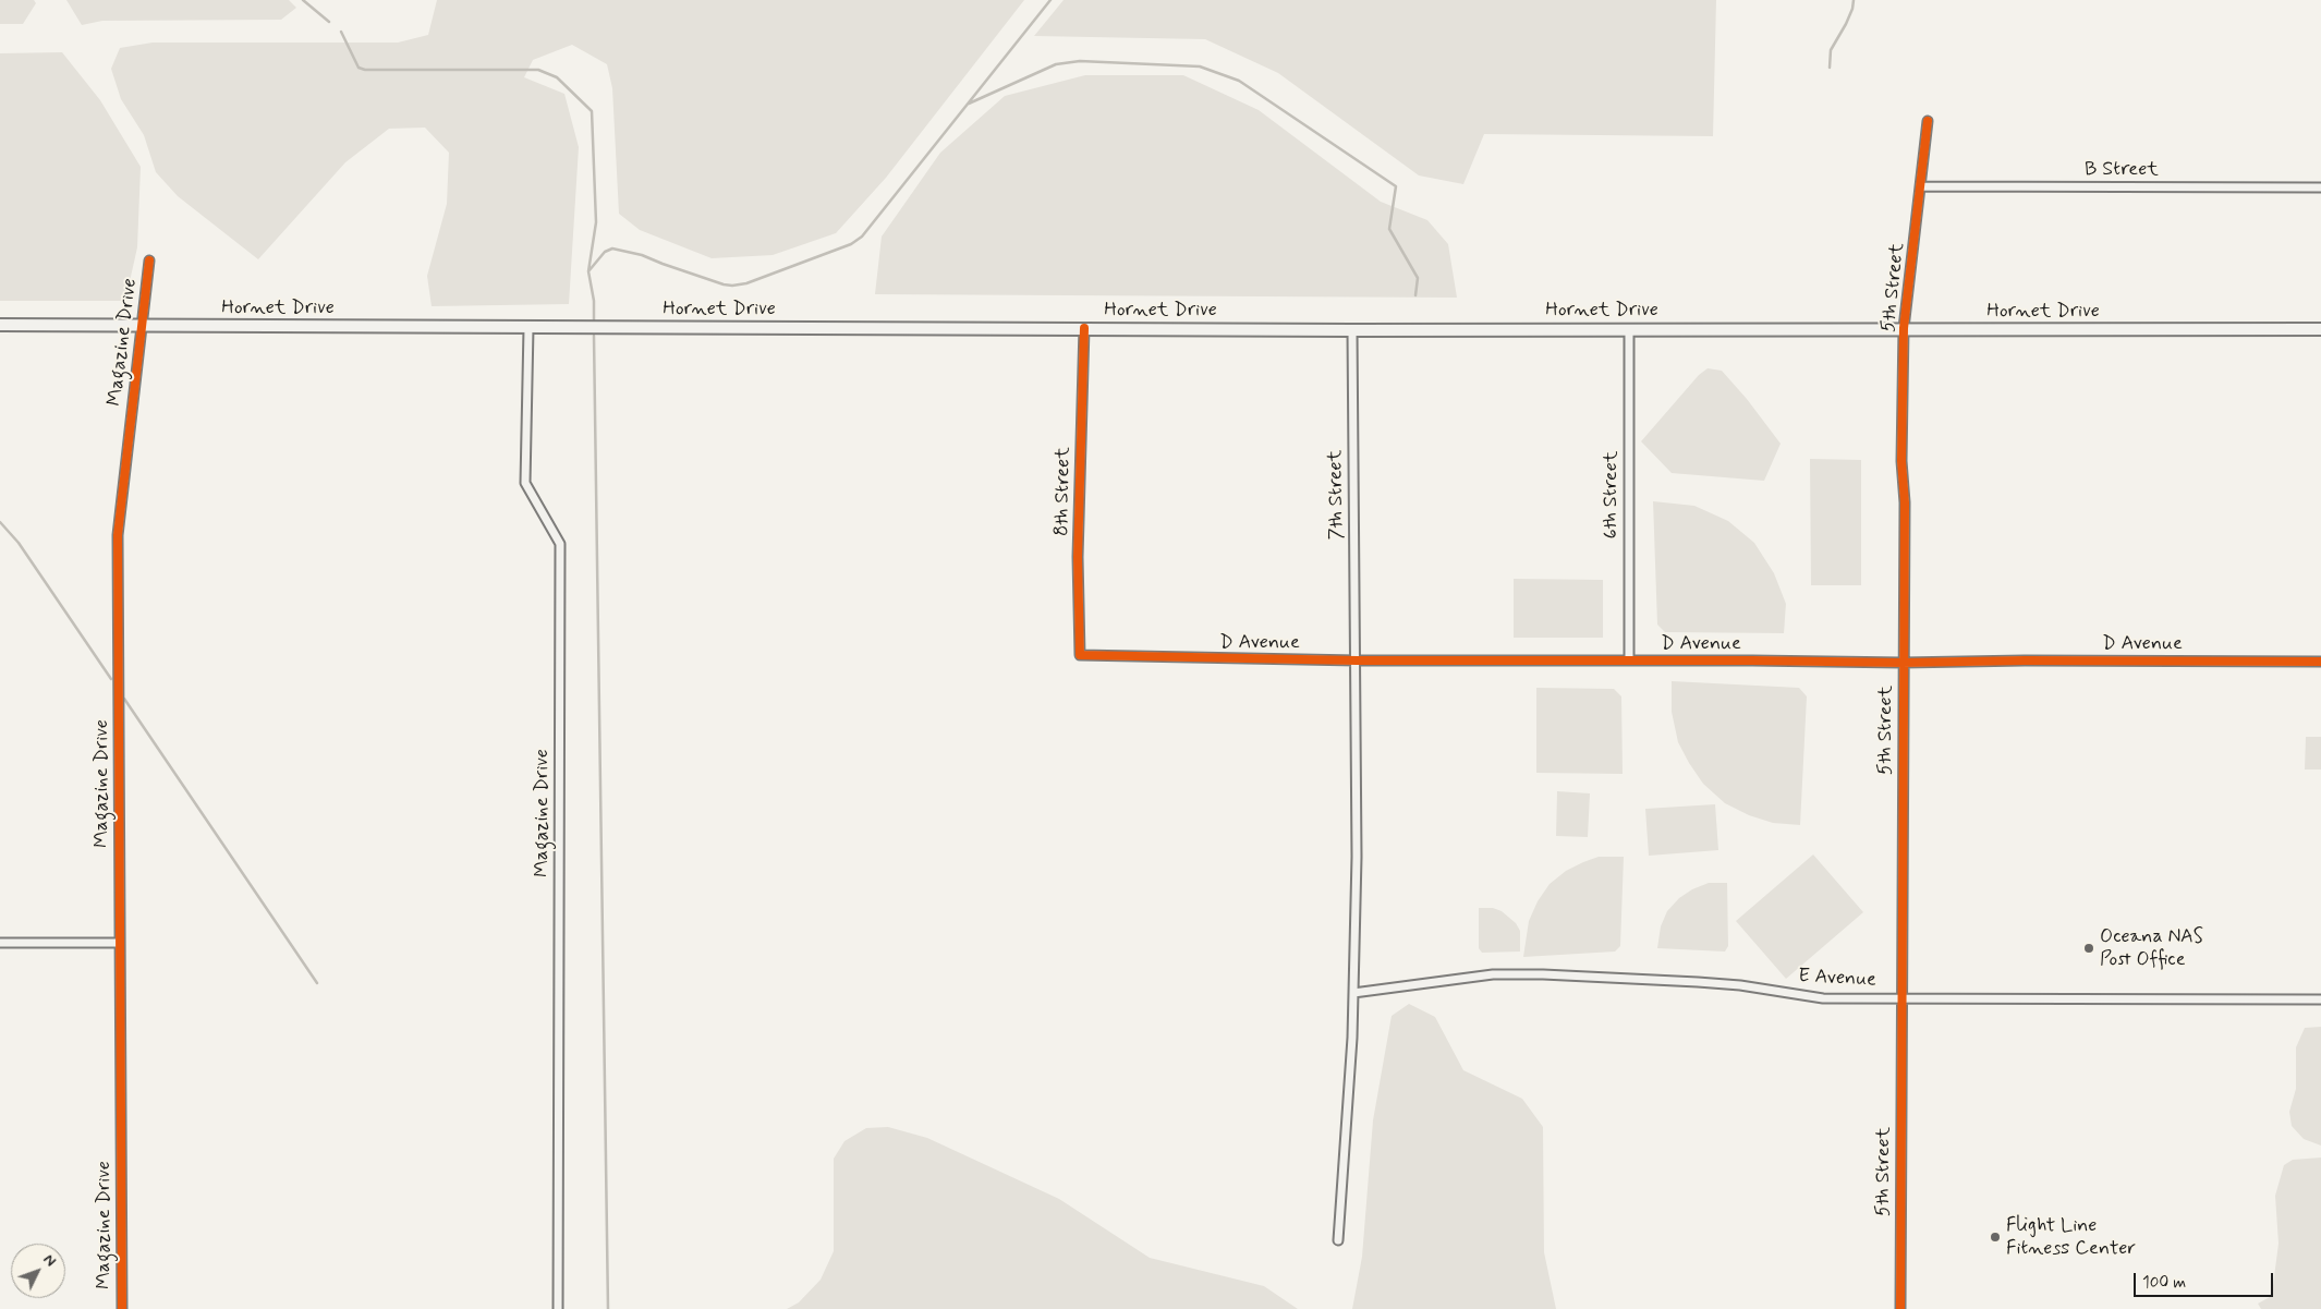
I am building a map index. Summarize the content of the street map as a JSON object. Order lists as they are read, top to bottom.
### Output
{
  "streets": {
    "main road": ["Hornet Drive"],
    "street": [
      "B Street",
      "5th Street",
      "Magazine Drive",
      "8th Street",
      "7th Street",
      "6th Street",
      "D Avenue",
      "E Avenue"
    ]
  },
  "crossings": [
    ["B Street", "5th Street"],
    ["5th Street", "Hornet Drive"],
    ["5th Street", "D Avenue"],
    ["5th Street", "E Avenue"],
    ["Hornet Drive", "Magazine Drive"],
    ["Hornet Drive", "8th Street"],
    ["Hornet Drive", "7th Street"],
    ["Hornet Drive", "6th Street"],
    ["8th Street", "D Avenue"],
    ["7th Street", "D Avenue"],
    ["7th Street", "E Avenue"],
    ["6th Street", "D Avenue"]
  ],
  "places": ["Oceana NAS Post Office", "Flight Line Fitness Center"],
  "scale_bar": "100 m",
  "north": "top right"
}
